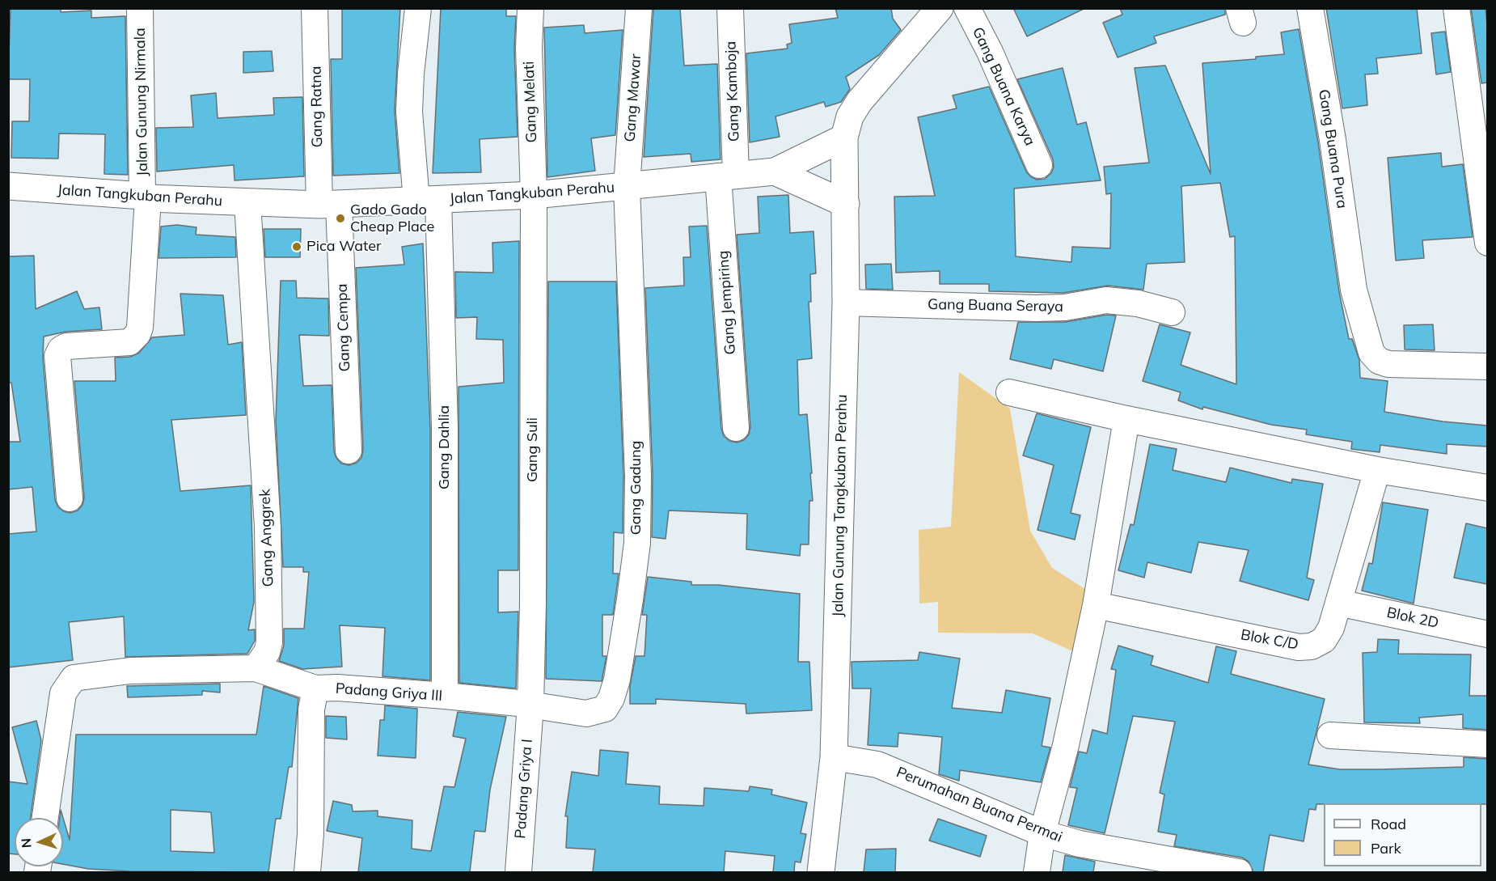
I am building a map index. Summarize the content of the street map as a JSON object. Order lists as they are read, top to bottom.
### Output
{
  "streets": {
    "street": [
      "Gang Buana Karya",
      "Gang Kamboja",
      "Gang Mawar",
      "Jalan Gunung Nirmala",
      "Gang Melati",
      "Gang Ratna",
      "Gang Buana Pura",
      "Jalan Tangkuban Perahu",
      "Gang Jempiring",
      "Gang Buana Seraya",
      "Gang Cempa",
      "Gang Dahlia",
      "Gang Suli",
      "Gang Gadung",
      "Jalan Gunung Tangkuban Perahu",
      "Gang Anggrek",
      "Blok 2D",
      "Blok C/D",
      "Padang Griya III",
      "Padang Griya I",
      "Perumahan Buana Permai"
    ]
  },
  "crossings": [
    ["Gang Kamboja", "Jalan Tangkuban Perahu"],
    ["Gang Kamboja", "Gang Jempiring"],
    ["Gang Mawar", "Jalan Tangkuban Perahu"],
    ["Gang Mawar", "Gang Gadung"],
    ["Jalan Gunung Nirmala", "Jalan Tangkuban Perahu"],
    ["Gang Melati", "Jalan Tangkuban Perahu"],
    ["Gang Melati", "Gang Suli"],
    ["Gang Ratna", "Jalan Tangkuban Perahu"],
    ["Gang Ratna", "Gang Cempa"],
    ["Jalan Tangkuban Perahu", "Gang Jempiring"],
    ["Jalan Tangkuban Perahu", "Gang Cempa"],
    ["Jalan Tangkuban Perahu", "Gang Dahlia"],
    ["Jalan Tangkuban Perahu", "Gang Suli"],
    ["Jalan Tangkuban Perahu", "Gang Gadung"],
    ["Jalan Tangkuban Perahu", "Jalan Gunung Tangkuban Perahu"],
    ["Jalan Tangkuban Perahu", "Gang Anggrek"],
    ["Gang Buana Seraya", "Jalan Gunung Tangkuban Perahu"],
    ["Gang Dahlia", "Padang Griya III"],
    ["Gang Suli", "Gang Gadung"],
    ["Gang Suli", "Padang Griya III"],
    ["Gang Suli", "Padang Griya I"],
    ["Gang Gadung", "Padang Griya III"],
    ["Gang Gadung", "Padang Griya I"],
    ["Jalan Gunung Tangkuban Perahu", "Perumahan Buana Permai"],
    ["Blok 2D", "Blok C/D"],
    ["Padang Griya III", "Padang Griya I"]
  ],
  "places": ["Gado Gado Cheap Place", "Pica Water"],
  "legend": ["Road", "Park"],
  "north": "left"
}
